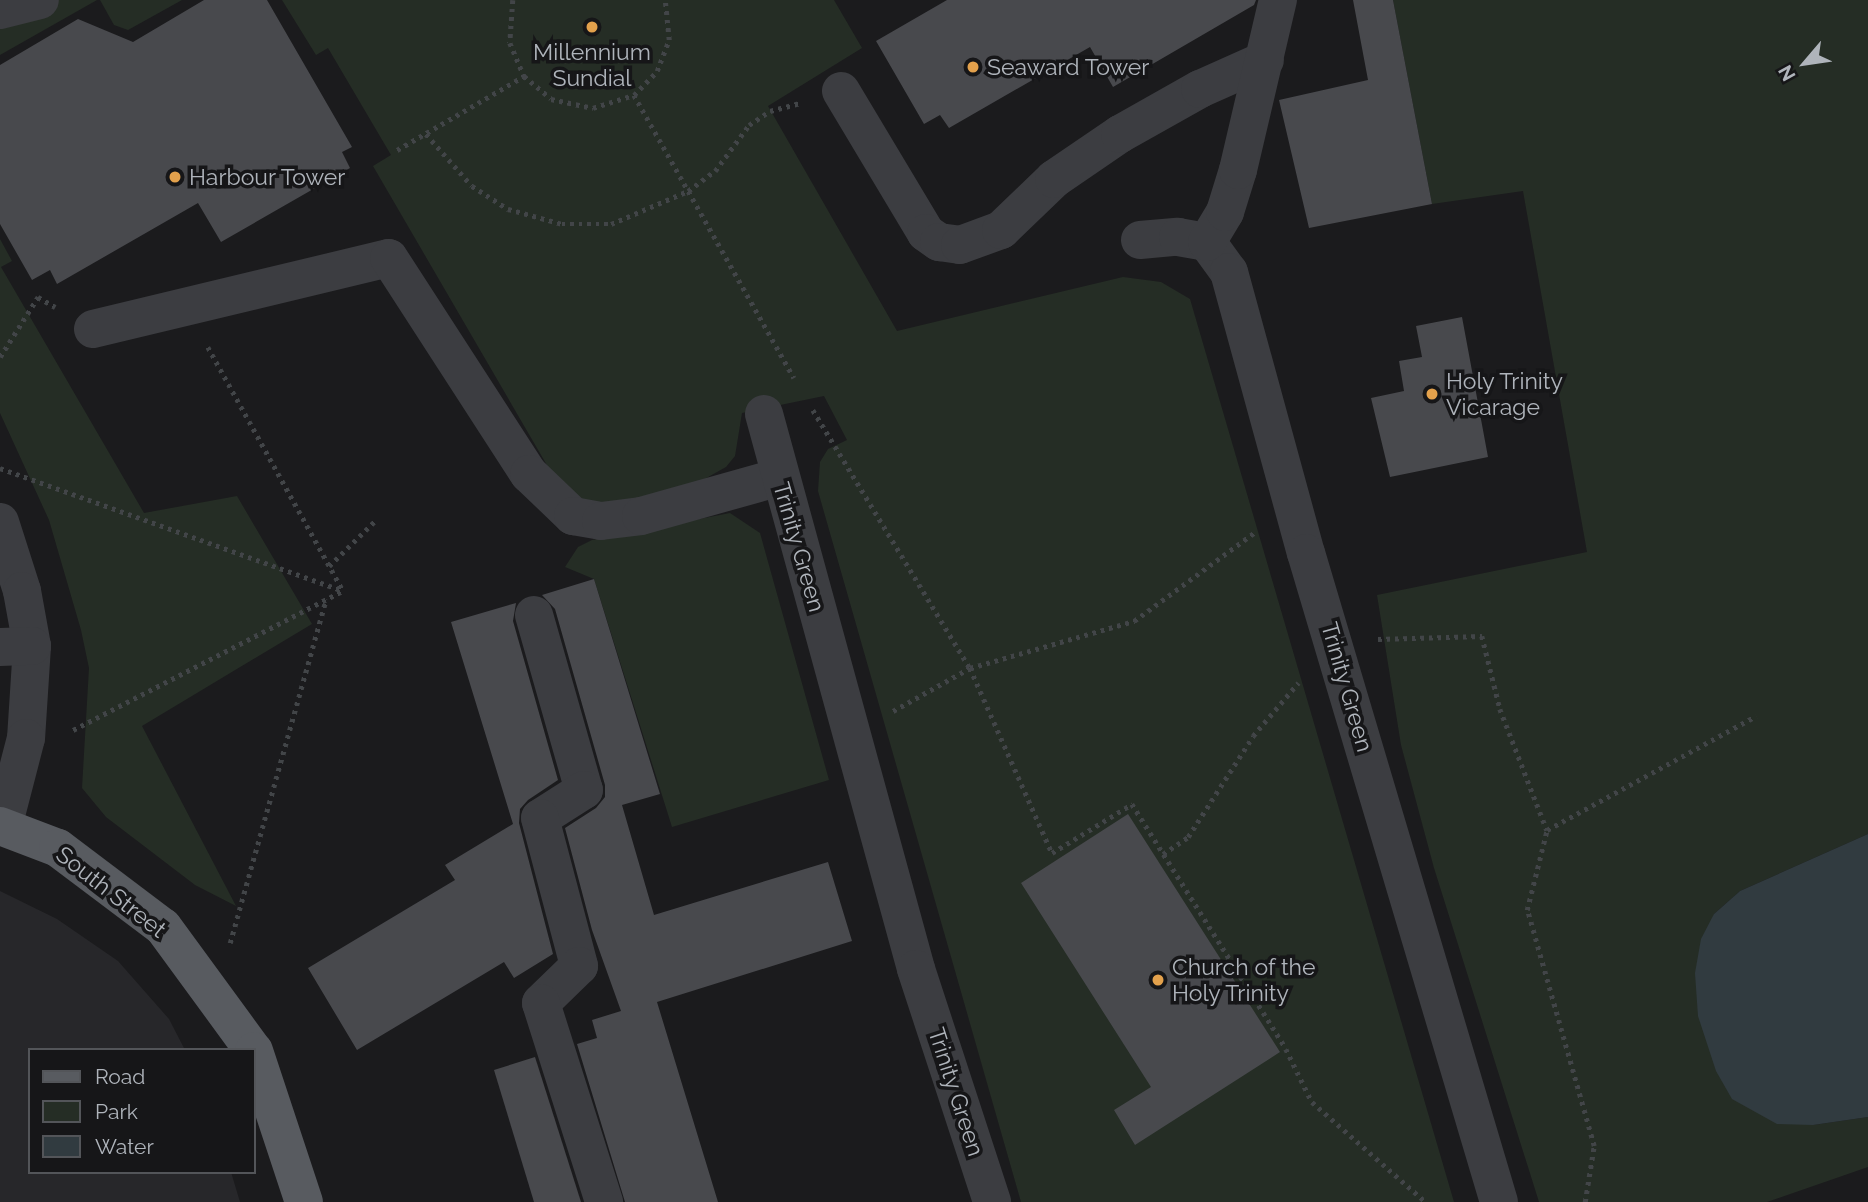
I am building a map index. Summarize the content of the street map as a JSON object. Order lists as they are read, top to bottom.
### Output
{
  "streets": {
    "main road": ["South Street"],
    "street": ["Trinity Green"]
  },
  "places": [
    "Millennium Sundial",
    "Seaward Tower",
    "Harbour Tower",
    "Holy Trinity Vicarage",
    "Church of the Holy Trinity"
  ],
  "legend": ["Road", "Park", "Water"],
  "north": "bottom left"
}
